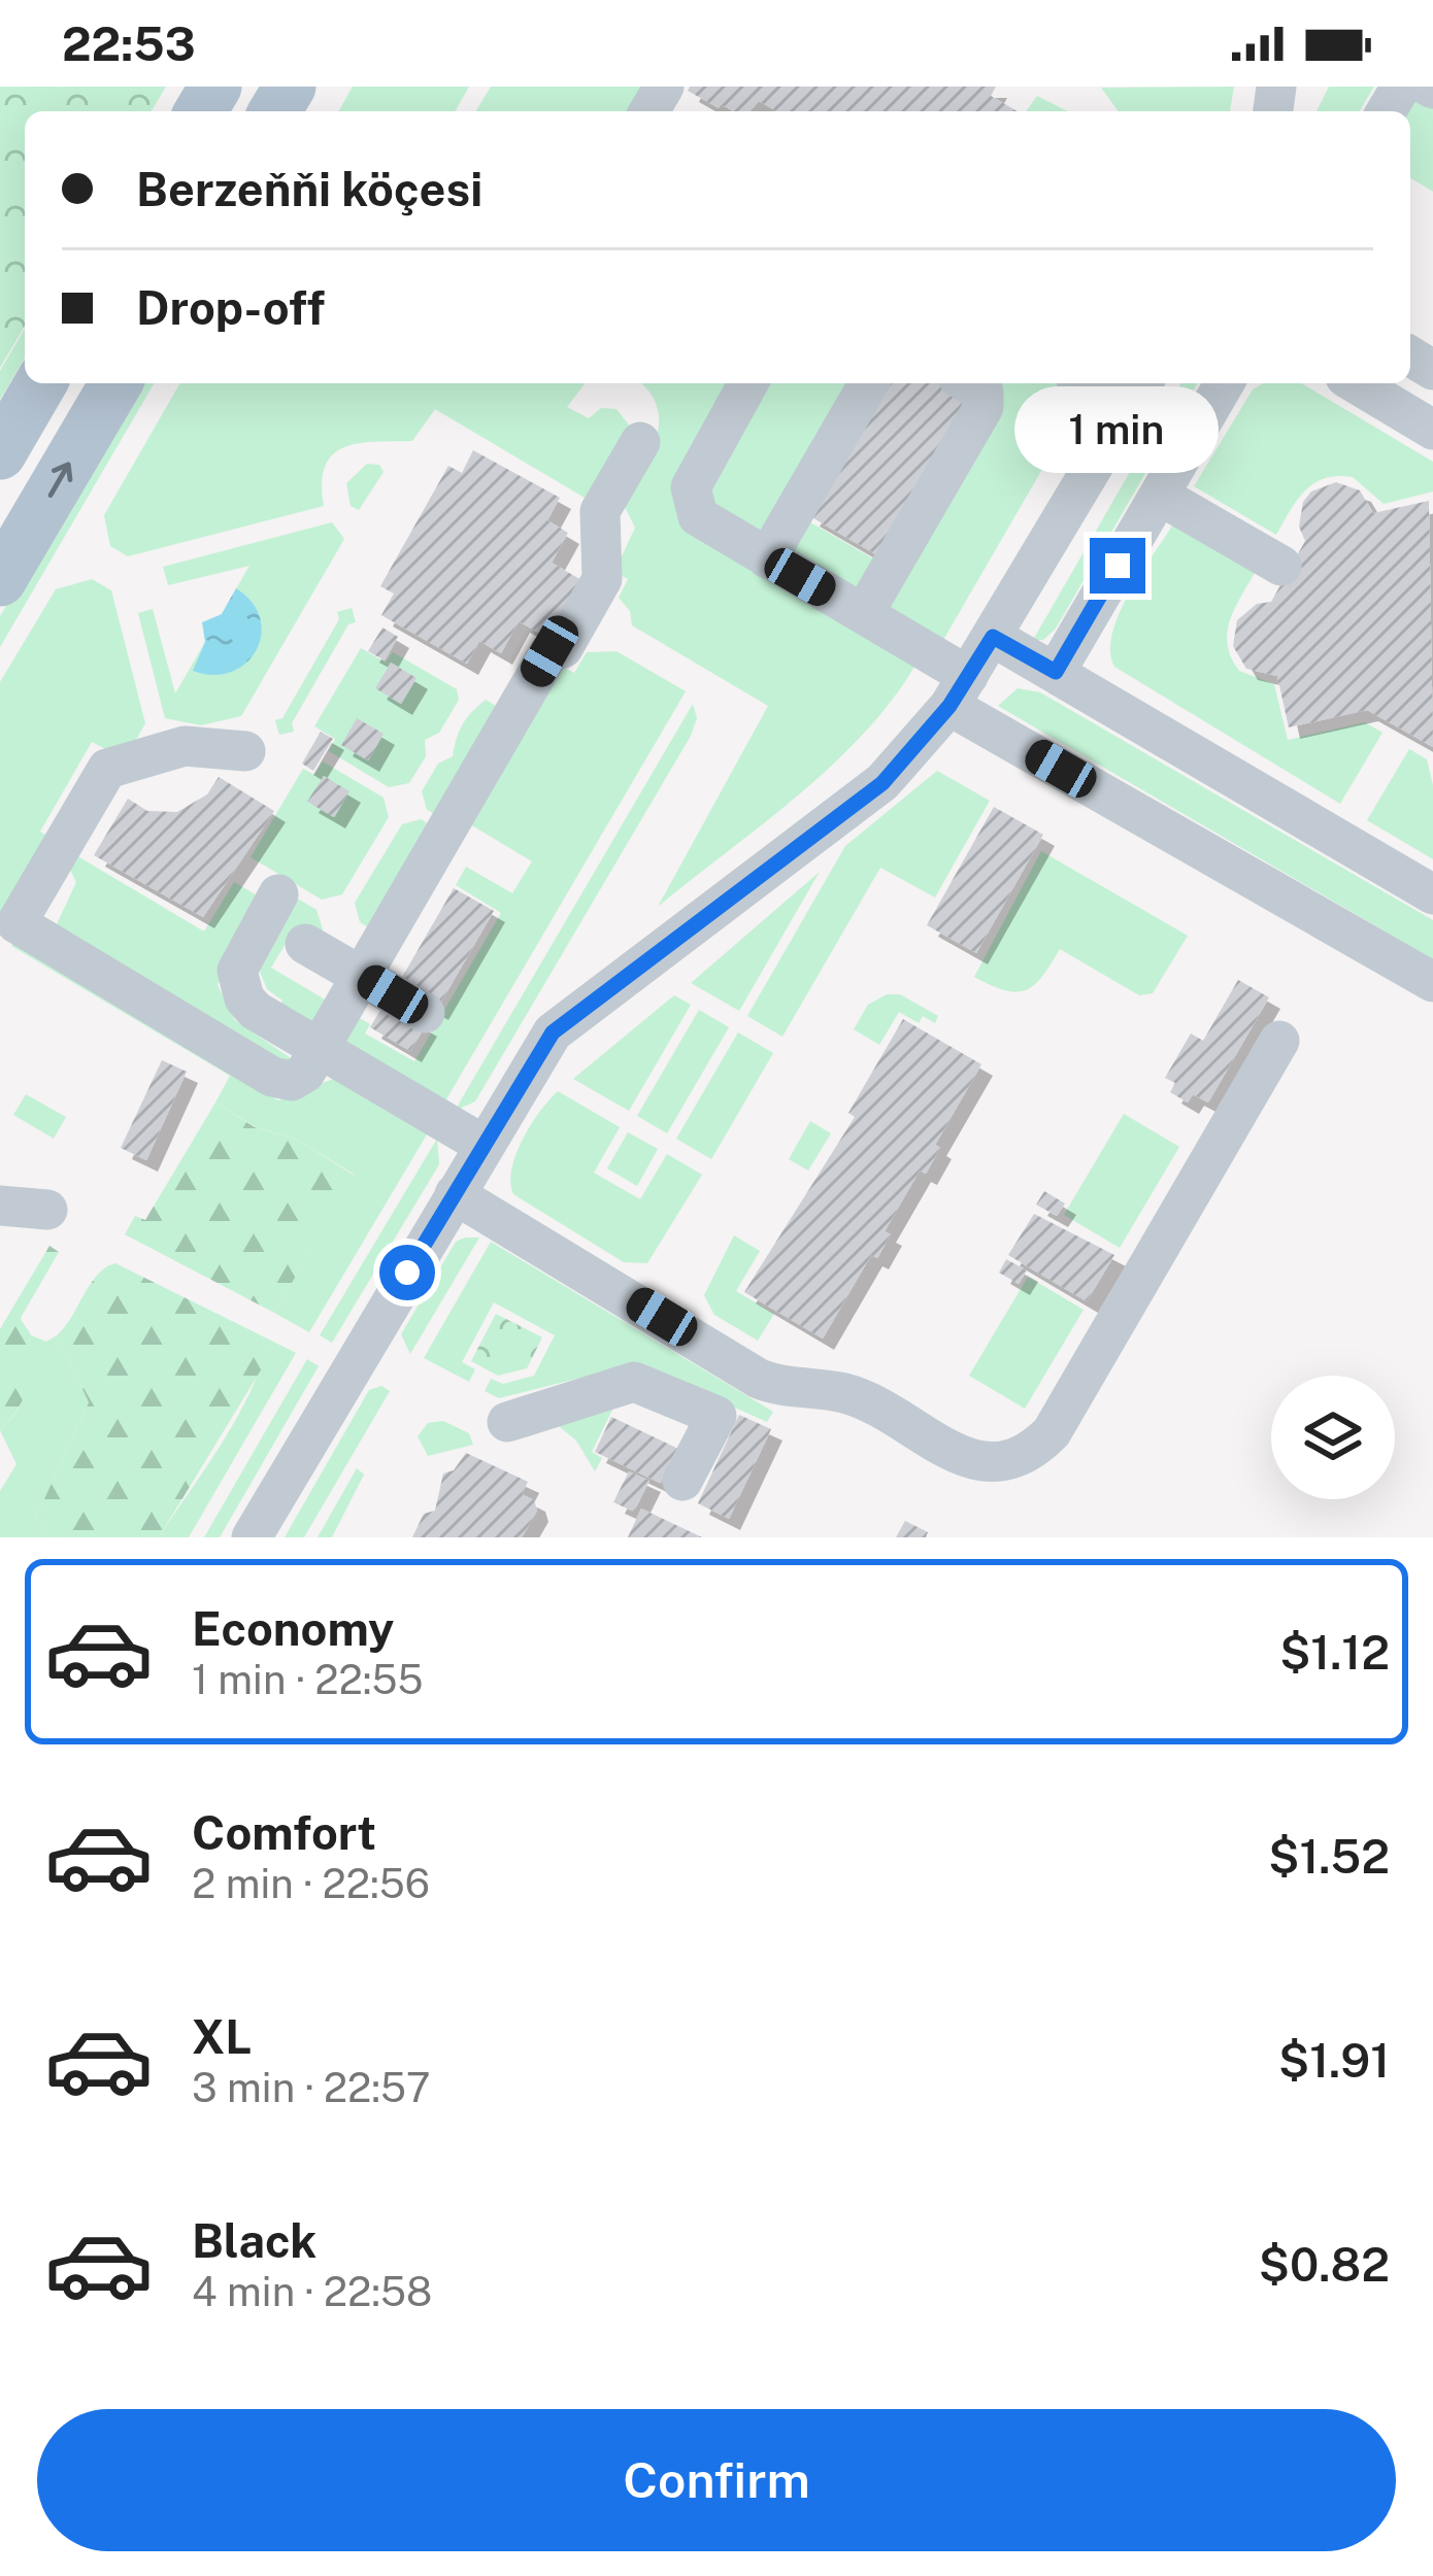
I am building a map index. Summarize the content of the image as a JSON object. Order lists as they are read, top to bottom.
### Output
{
  "page": {
    "status": "22:53",
    "banner": ["Berzeňňi köçesi", "Drop-off"],
    "bubble": "1 min",
    "list": [
      {
        "name": "Economy",
        "note": "1 min · 22:55",
        "value": "$1.12"
      },
      {
        "name": "Comfort",
        "note": "2 min · 22:56",
        "value": "$1.52"
      },
      {
        "name": "XL",
        "note": "3 min · 22:57",
        "value": "$1.91"
      },
      {
        "name": "Black",
        "note": "4 min · 22:58",
        "value": "$0.82"
      }
    ],
    "buttons": "Confirm"
  }
}
